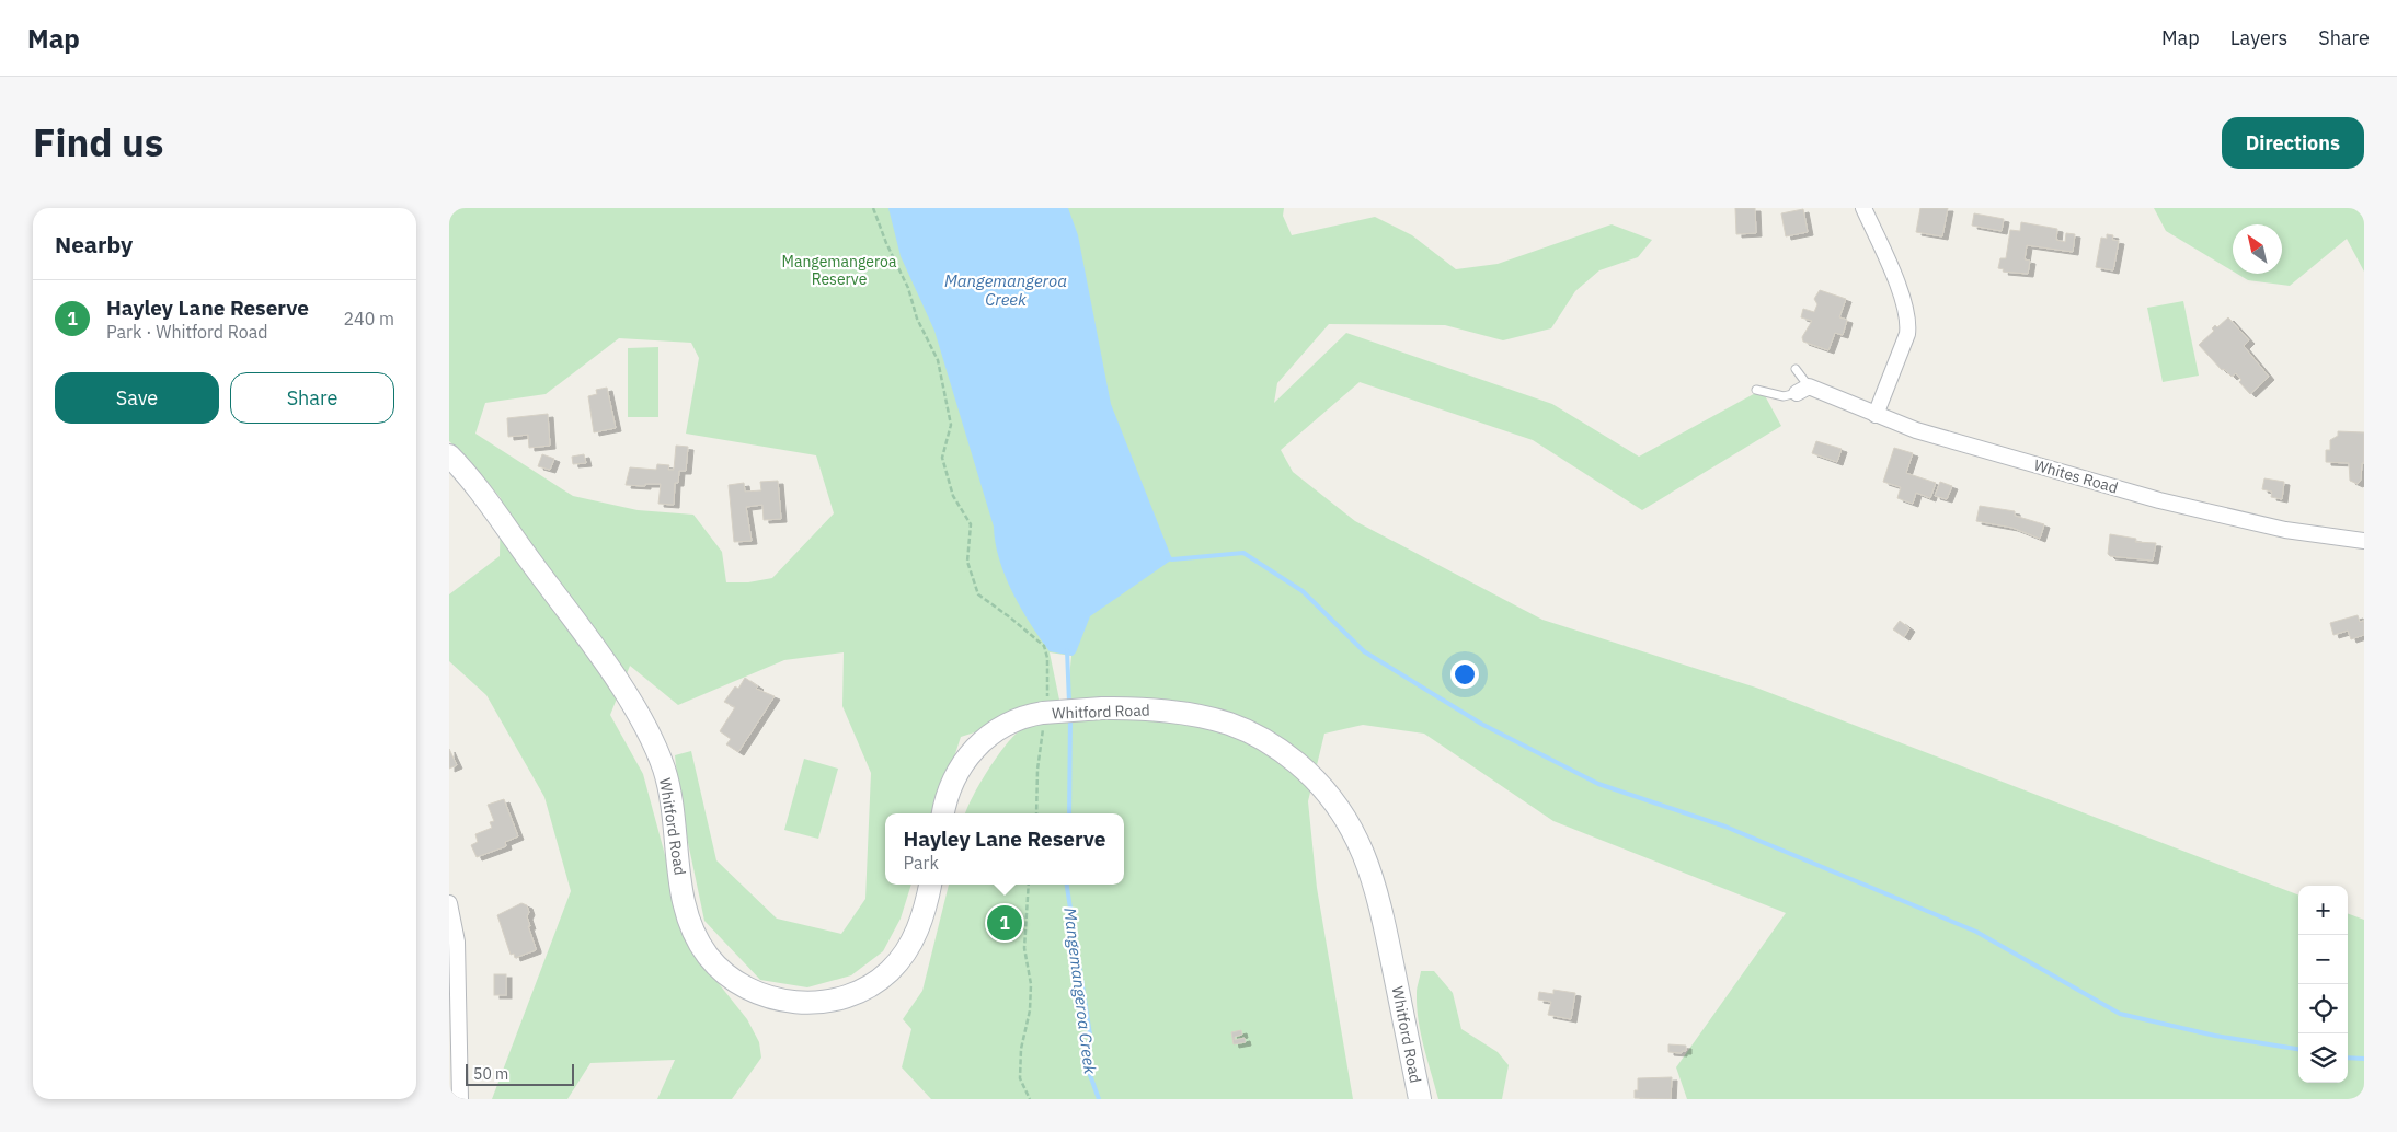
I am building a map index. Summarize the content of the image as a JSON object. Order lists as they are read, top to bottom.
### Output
{
  "streets": {
    "main road": ["Whitford Road"],
    "street": ["Whites Road"]
  },
  "water": ["Mangemangeroa Creek"],
  "parks": ["Mangemangeroa Reserve"],
  "scale_bar": "50 m",
  "north": "top left",
  "page": {
    "header": "Map",
    "nav": ["Map", "Layers", "Share"],
    "title": "Find us",
    "buttons": [
      "Directions",
      ["Save", "Share"]
    ],
    "heading": "Nearby",
    "list": [
      {
        "mark": "1",
        "name": "Hayley Lane Reserve",
        "note": "Park · Whitford Road",
        "value": "240 m"
      }
    ],
    "popup": ["Hayley Lane Reserve", "Park"],
    "map_buttons": ["+", "−"],
    "pins": "1",
    "scale": "50 m"
  }
}
